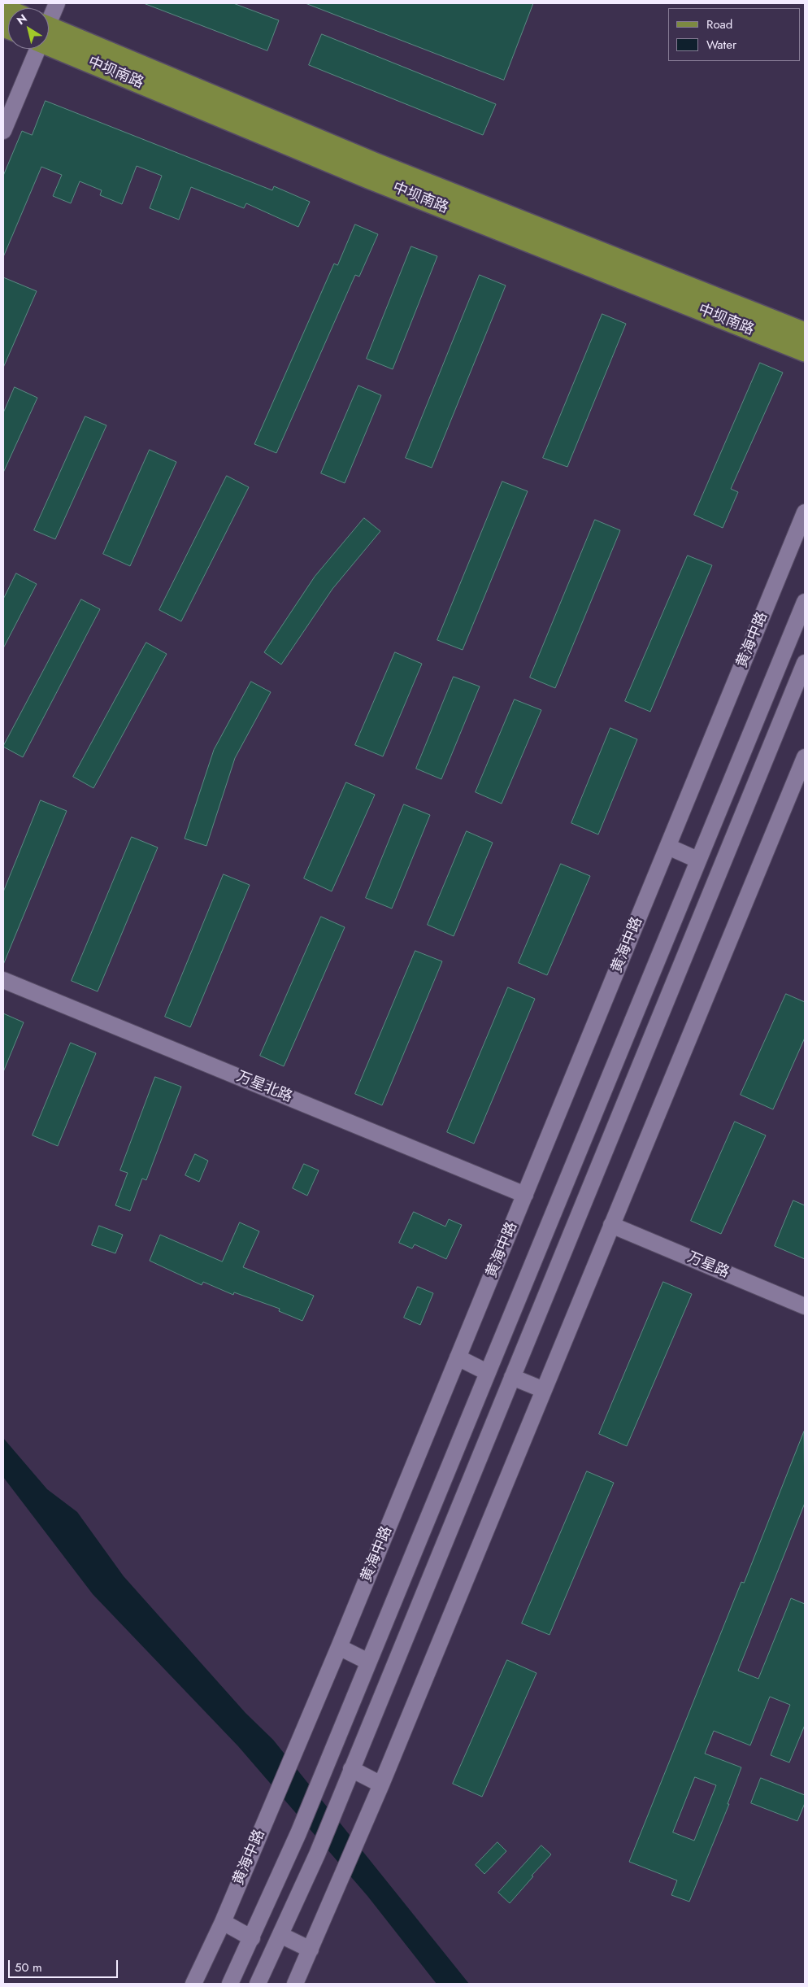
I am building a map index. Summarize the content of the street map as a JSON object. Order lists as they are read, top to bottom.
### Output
{
  "streets": {
    "main road": ["中坝南路"],
    "street": ["黄海中路", "万星北路", "万星路"]
  },
  "crossings": [
    ["黄海中路", "万星北路"]
  ],
  "legend": ["Road", "Water"],
  "scale_bar": "50 m",
  "north": "top left"
}
